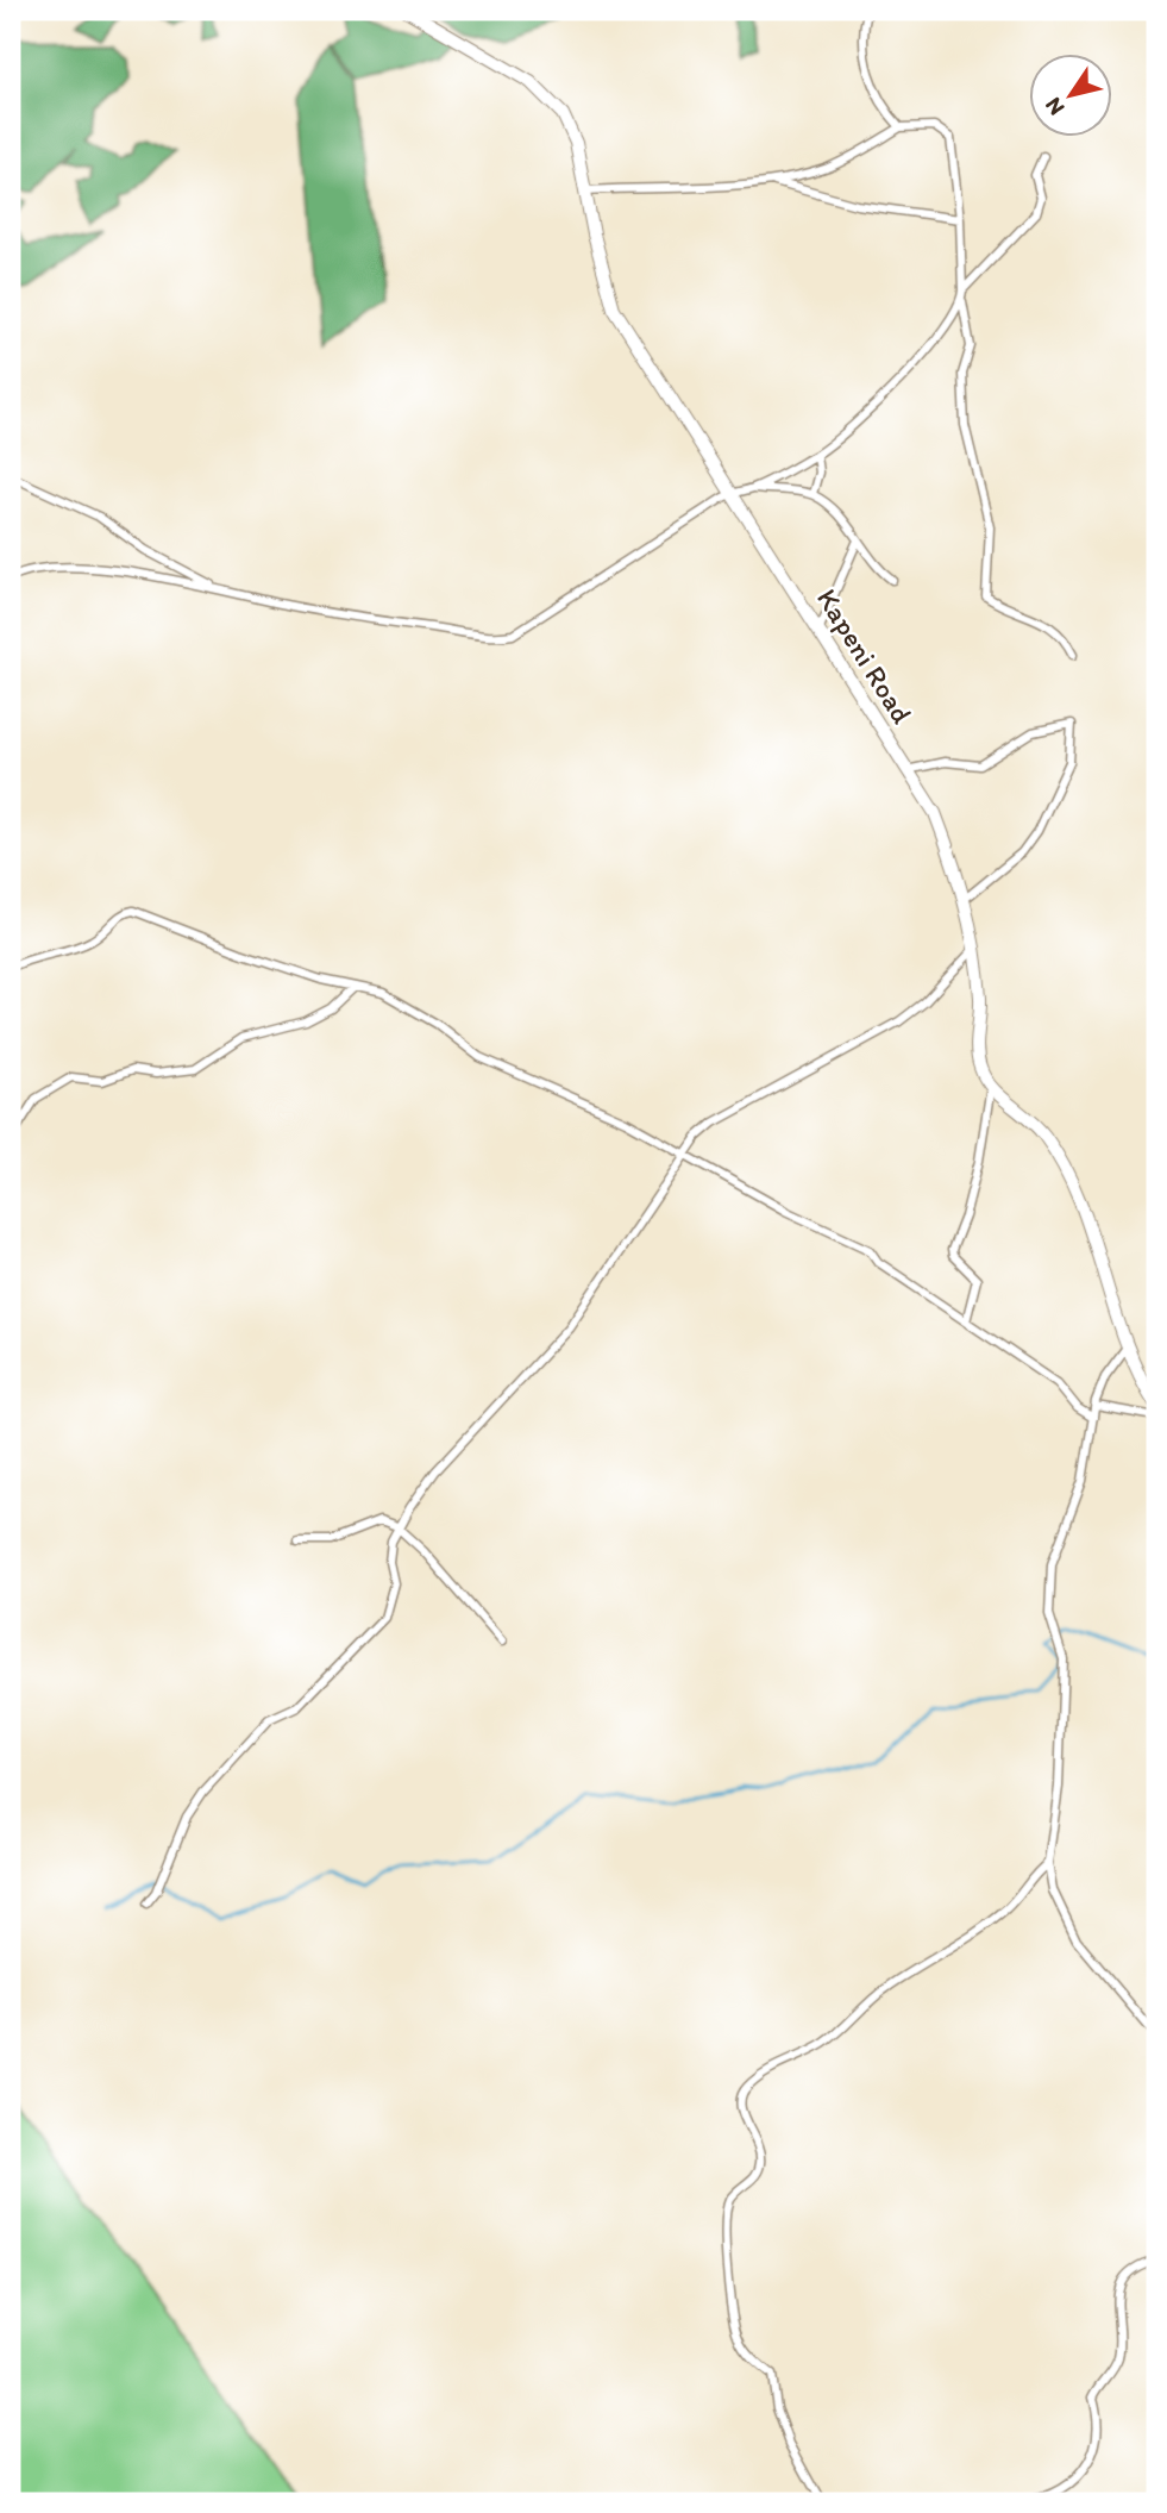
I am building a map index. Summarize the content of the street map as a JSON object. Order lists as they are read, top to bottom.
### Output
{
  "streets": {
    "main road": ["Kapeni Road"]
  },
  "north": "bottom left"
}
